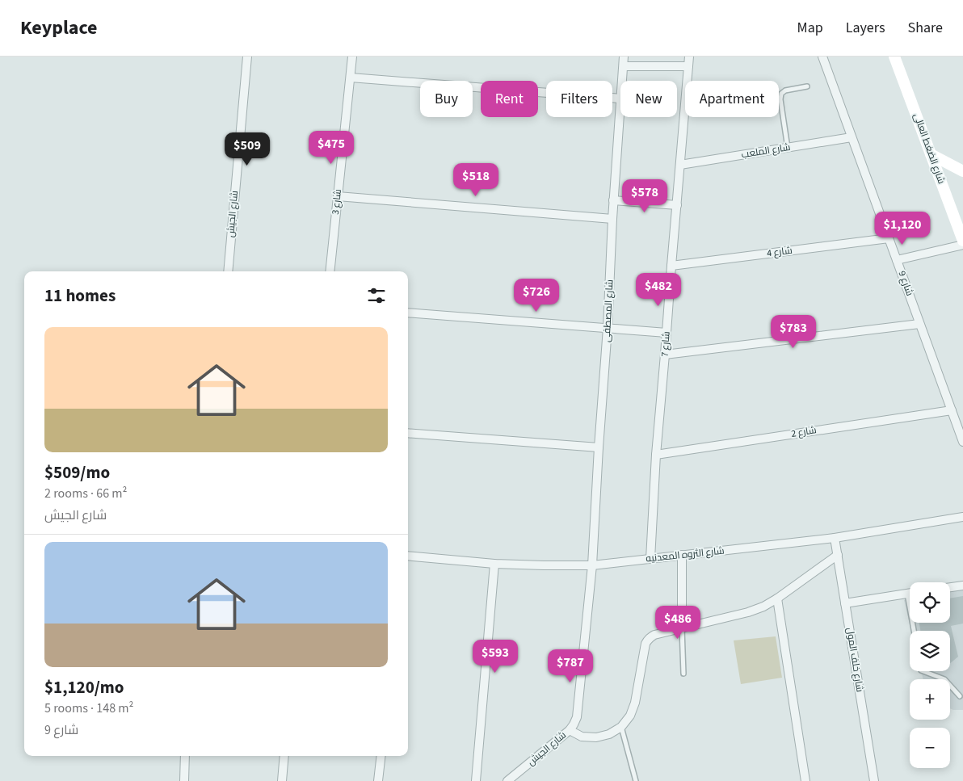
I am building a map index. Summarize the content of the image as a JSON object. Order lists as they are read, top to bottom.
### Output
{
  "streets": {
    "street": [
      "شارع الضغط العالى",
      "شارع الملعب",
      "شارع 3",
      "شارع الجيش",
      "شارع 4",
      "شارع 9",
      "شارع المصطفى",
      "شارع 7",
      "شارع 2",
      "شارع الثروه المعدنيه",
      "شارع خلف المول"
    ]
  },
  "crossings": [
    ["شارع الملعب", "شارع 9"],
    ["شارع الملعب", "شارع 7"],
    ["شارع الجيش", "شارع المصطفى"],
    ["شارع الجيش", "شارع الثروه المعدنيه"],
    ["شارع 4", "شارع 9"],
    ["شارع 4", "شارع 7"],
    ["شارع 9", "شارع 2"],
    ["شارع المصطفى", "شارع الثروه المعدنيه"],
    ["شارع 7", "شارع 2"],
    ["شارع 7", "شارع الثروه المعدنيه"],
    ["شارع الثروه المعدنيه", "شارع خلف المول"]
  ],
  "page": {
    "header": "Keyplace",
    "nav": ["Map", "Layers", "Share"],
    "chip": [
      "Buy",
      "Rent",
      "Filters",
      "New",
      "Apartment"
    ],
    "price": [
      "$475",
      "$509",
      "$518",
      "$578",
      "$1,120",
      "$482",
      "$726",
      "$783",
      "$486",
      "$593",
      "$787"
    ],
    "heading": "11 homes",
    "list": [
      {
        "name": "$509/mo",
        "note": "2 rooms · 66 m² · شارع الجيش"
      },
      {
        "name": "$1,120/mo",
        "note": "5 rooms · 148 m² · شارع 9"
      }
    ],
    "map_buttons": ["+", "−"]
  }
}
